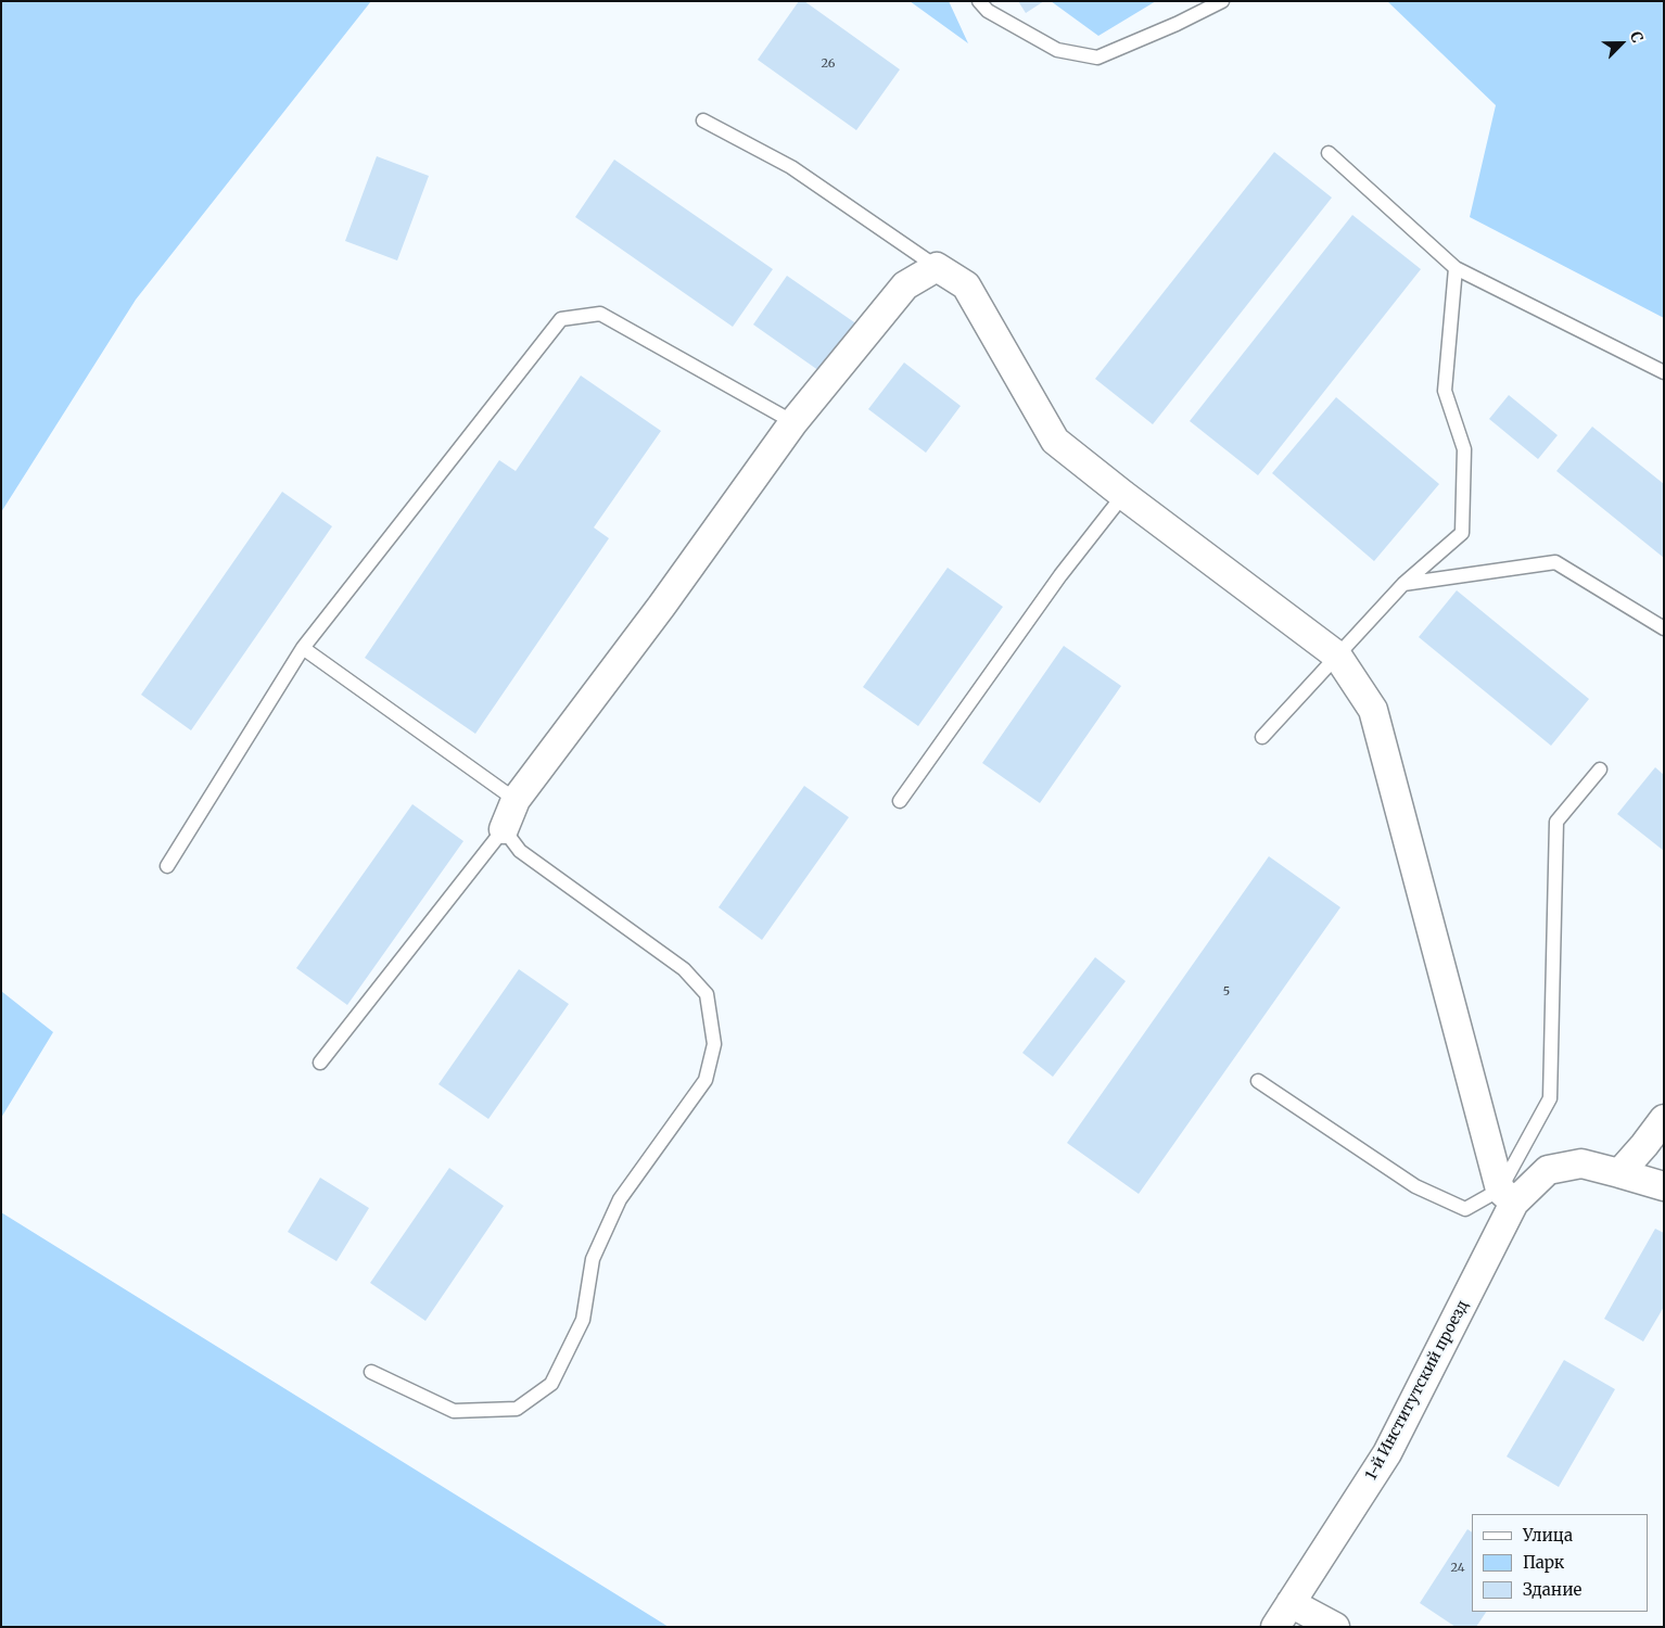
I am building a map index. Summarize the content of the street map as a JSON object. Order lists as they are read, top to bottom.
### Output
{
  "streets": {
    "street": ["1-й Институтский проезд"]
  },
  "house_numbers": ["26", "5", "24"],
  "legend": ["Улица", "Парк", "Здание"],
  "north": "top right"
}
